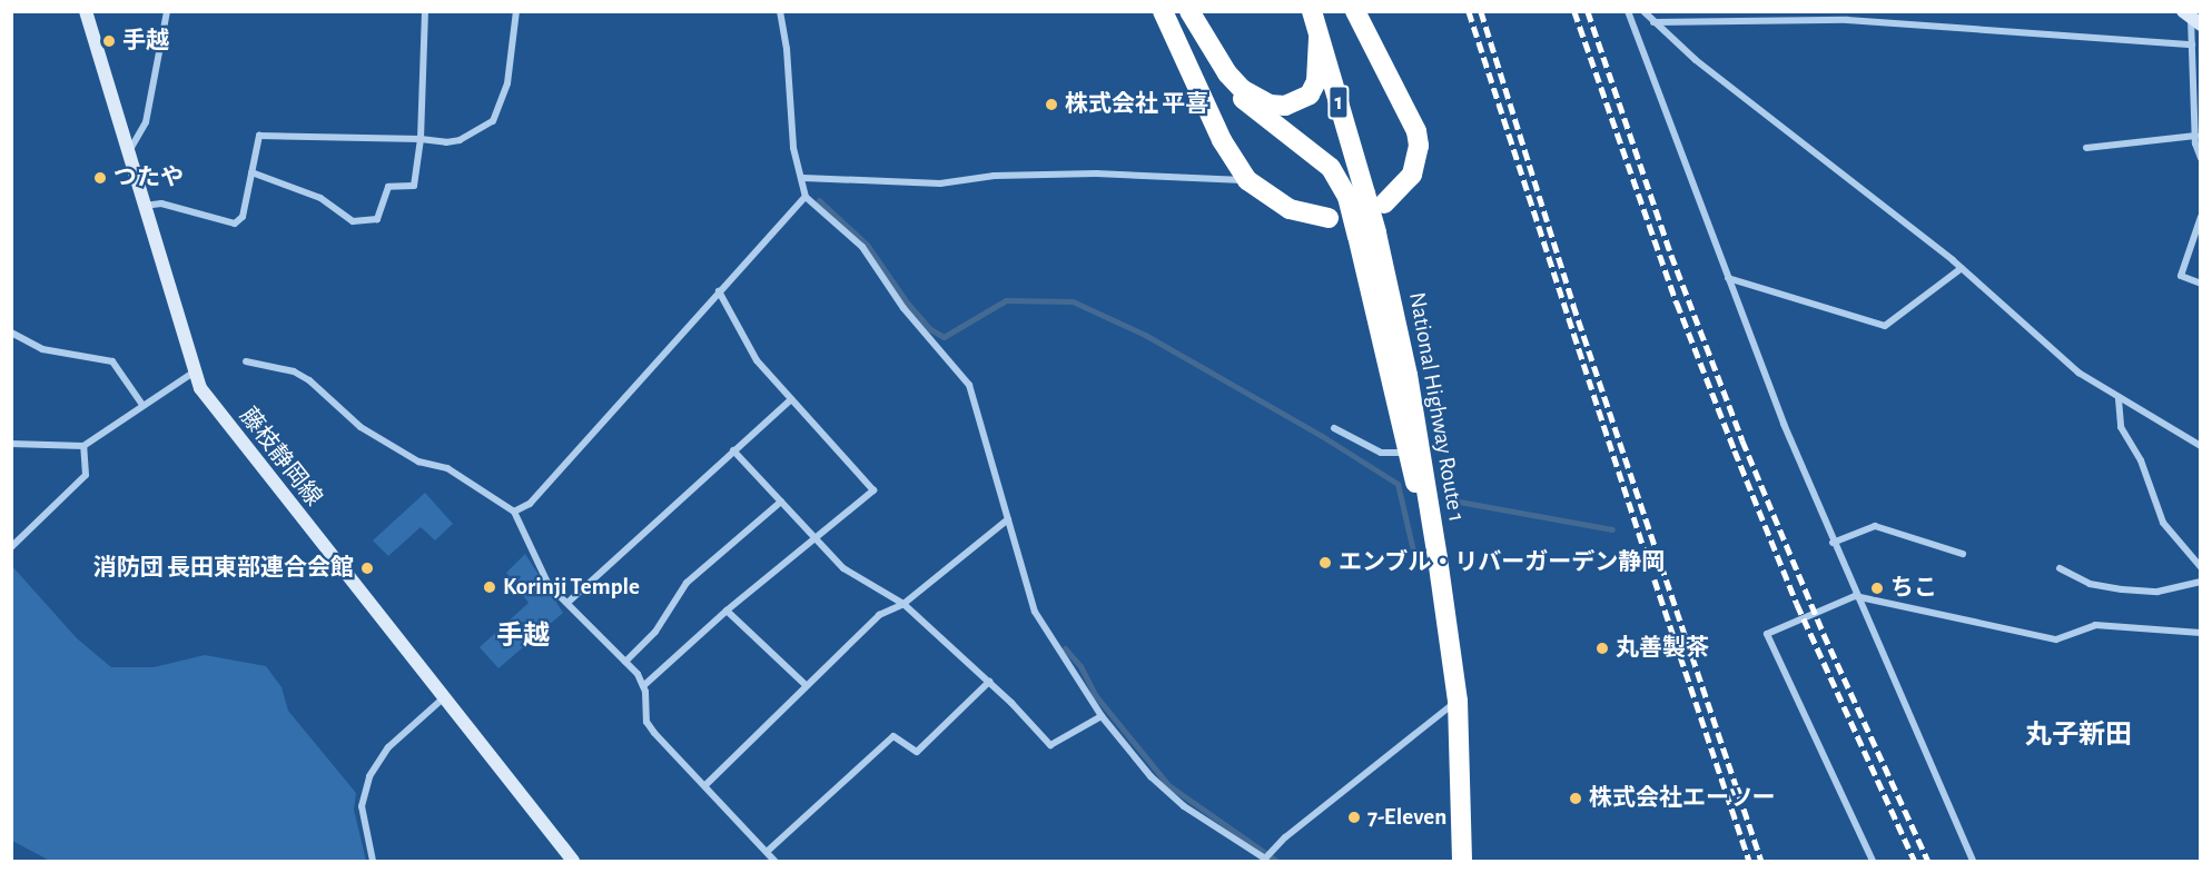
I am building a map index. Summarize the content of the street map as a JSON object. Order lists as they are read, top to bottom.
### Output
{
  "streets": {
    "highway": ["1", "National Highway Route 1"],
    "main road": ["藤枝静岡線"]
  },
  "districts": ["手越", "丸子新田"],
  "places": [
    "手越",
    "株式会社 平喜",
    "つたや",
    "エンブル・リバーガーデン静岡",
    "消防団 長田東部連合会館",
    "Korinji Temple",
    "ちこ",
    "丸善製茶",
    "株式会社エーツー",
    "7-Eleven"
  ]
}
